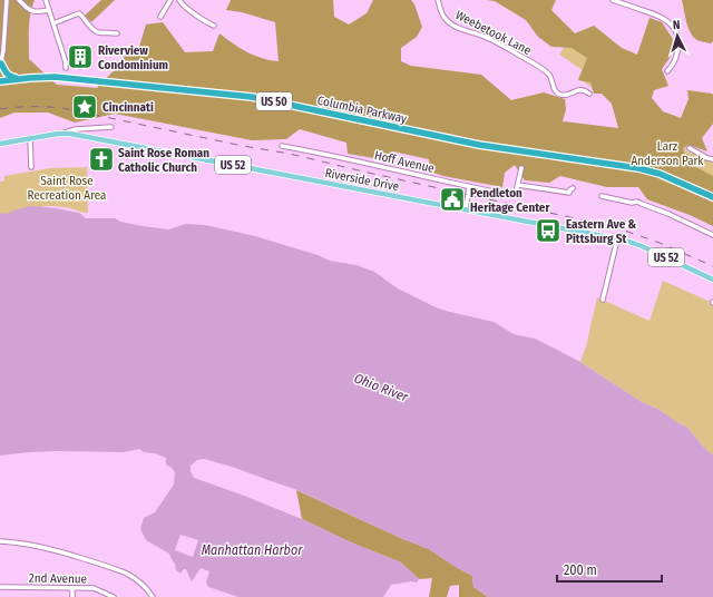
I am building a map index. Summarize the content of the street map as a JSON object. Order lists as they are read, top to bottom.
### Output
{
  "streets": {
    "highway": ["US 50", "Columbia Parkway"],
    "main road": ["US 52", "Riverside Drive"],
    "street": ["Weebetook Lane", "Hoff Avenue", "2nd Avenue"]
  },
  "water": ["Ohio River", "Manhattan Harbor"],
  "parks": ["Larz Anderson Park", "Saint Rose Recreation Area"],
  "places": {
    "building": ["Riverview Condominium"],
    "place": ["Cincinnati"],
    "church": ["Saint Rose Roman Catholic Church"],
    "public building": ["Pendleton Heritage Center"],
    "bus stop": ["Eastern Ave & Pittsburg St"]
  },
  "scale_bar": "200 m",
  "north": "top"
}
